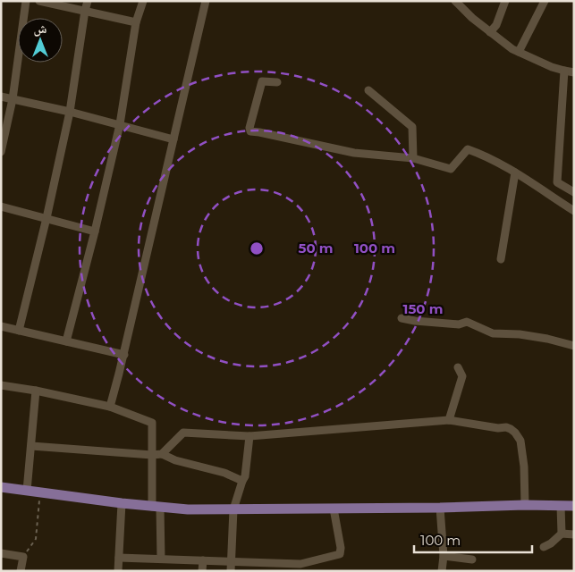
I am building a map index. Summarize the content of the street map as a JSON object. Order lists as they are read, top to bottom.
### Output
{
  "scale_bar": "100 m",
  "north": "top",
  "rings": ["50 m", "100 m", "150 m"]
}
